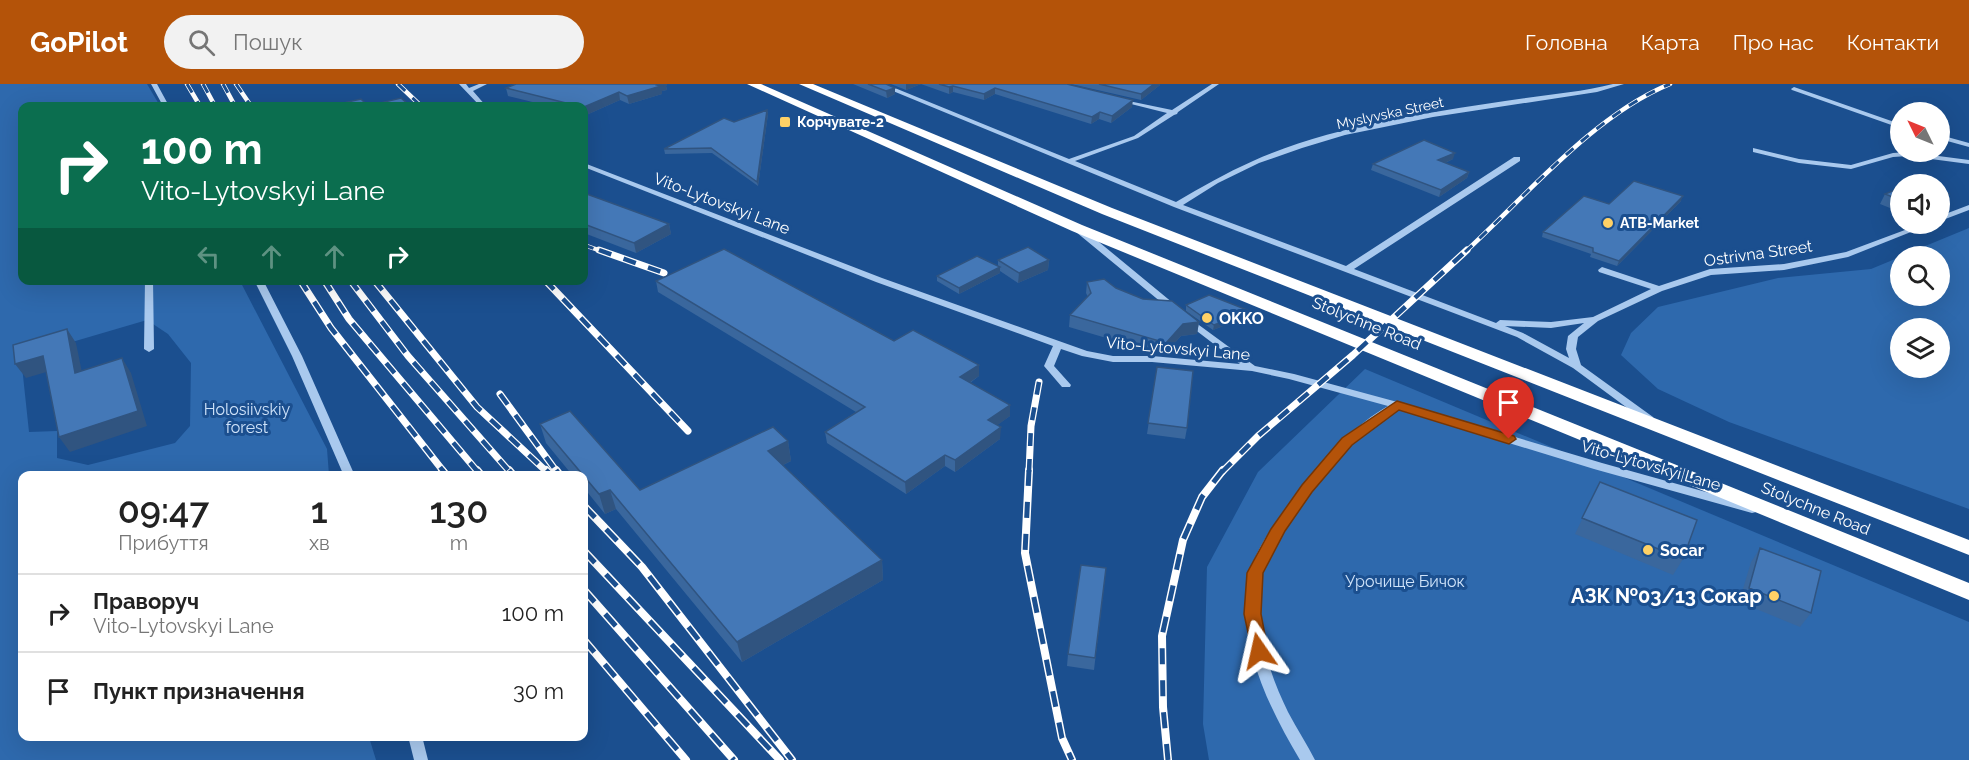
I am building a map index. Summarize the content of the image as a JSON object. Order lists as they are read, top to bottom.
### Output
{
  "streets": {
    "highway": ["Stolychne Road"],
    "street": ["Myslyvska Street", "Vito-Lytovskyi Lane", "Ostrivna Street"]
  },
  "crossings": [
    ["Vito-Lytovskyi Lane", "Stolychne Road"]
  ],
  "parks": ["Holosiivskiy forest", "Урочище Бичок"],
  "places": {
    "transit": ["Корчувате-2"],
    "other": [
      "ATB-Market",
      "OKKO",
      "Socar",
      "АЗК №03/13 Сокар"
    ]
  },
  "north": "top left",
  "page": {
    "header": "GoPilot",
    "search": "Пошук",
    "nav": [
      "Головна",
      "Карта",
      "Про нас",
      "Контакти"
    ],
    "turn": ["100 m", "Vito-Lytovskyi Lane"],
    "eta": [
      "09:47",
      "Прибуття",
      "1",
      "хв",
      "130",
      "m"
    ],
    "list": [
      {
        "name": "Праворуч",
        "note": "Vito-Lytovskyi Lane",
        "value": "100 m"
      },
      {
        "name": "Пункт призначення",
        "value": "30 m"
      }
    ]
  }
}
